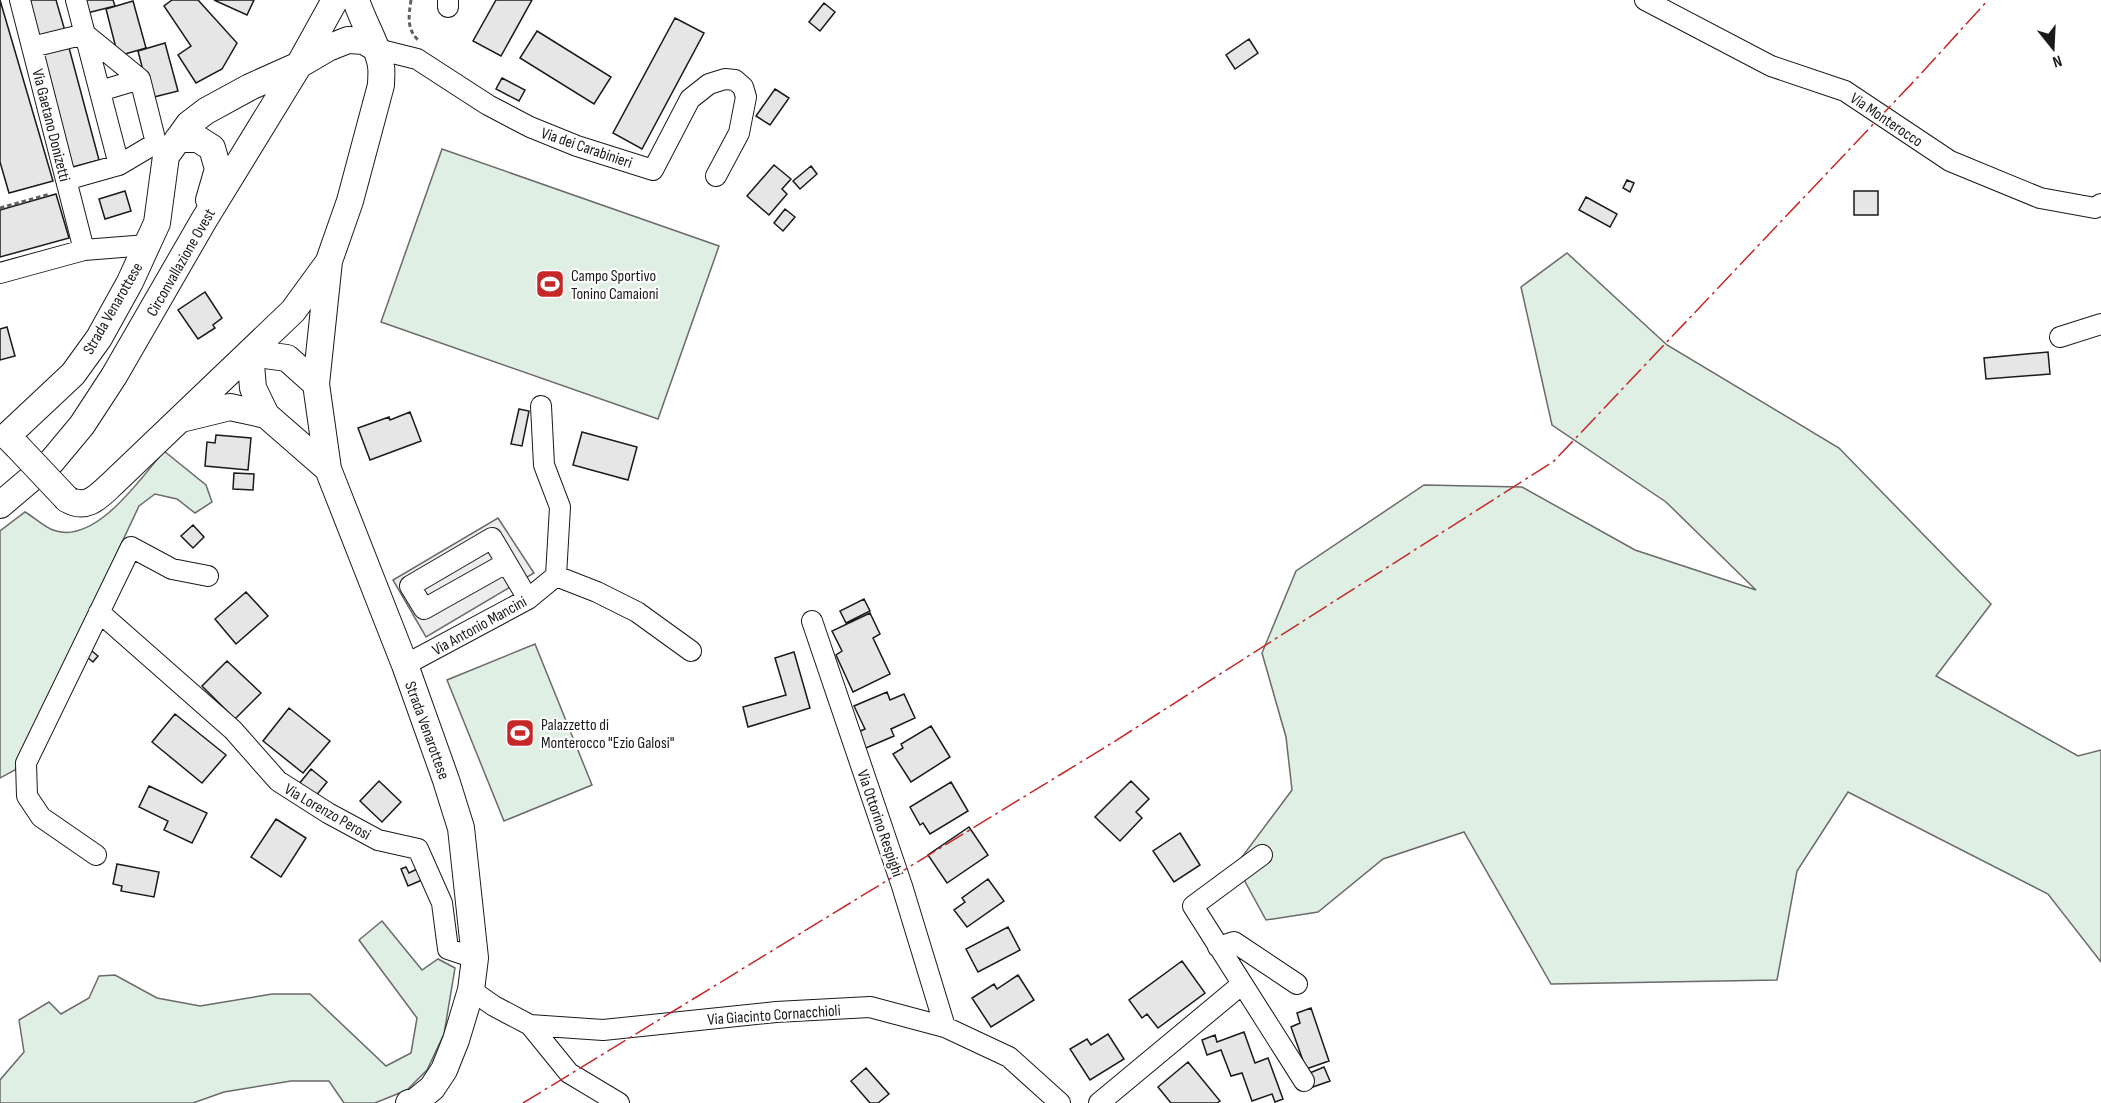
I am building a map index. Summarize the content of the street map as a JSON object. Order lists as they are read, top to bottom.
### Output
{
  "streets": {
    "main road": ["Circonvallazione Ovest", "Strada Venarottese"],
    "street": [
      "Via Monterocco",
      "Via Gaetano Donizetti",
      "Via dei Carabinieri",
      "Via Antonio Mancini",
      "Via Lorenzo Perosi",
      "Via Ottorino Respighi",
      "Via Giacinto Cornacchioli"
    ]
  },
  "crossings": [
    ["Via dei Carabinieri", "Strada Venarottese"],
    ["Circonvallazione Ovest", "Strada Venarottese"],
    ["Strada Venarottese", "Via Antonio Mancini"],
    ["Strada Venarottese", "Via Lorenzo Perosi"],
    ["Strada Venarottese", "Via Giacinto Cornacchioli"],
    ["Via Ottorino Respighi", "Via Giacinto Cornacchioli"]
  ],
  "places": {
    "sports": ["Campo Sportivo Tonino Camaioni", "Palazzetto di Monterocco \"Ezio Galosi\""]
  },
  "north": "bottom"
}
